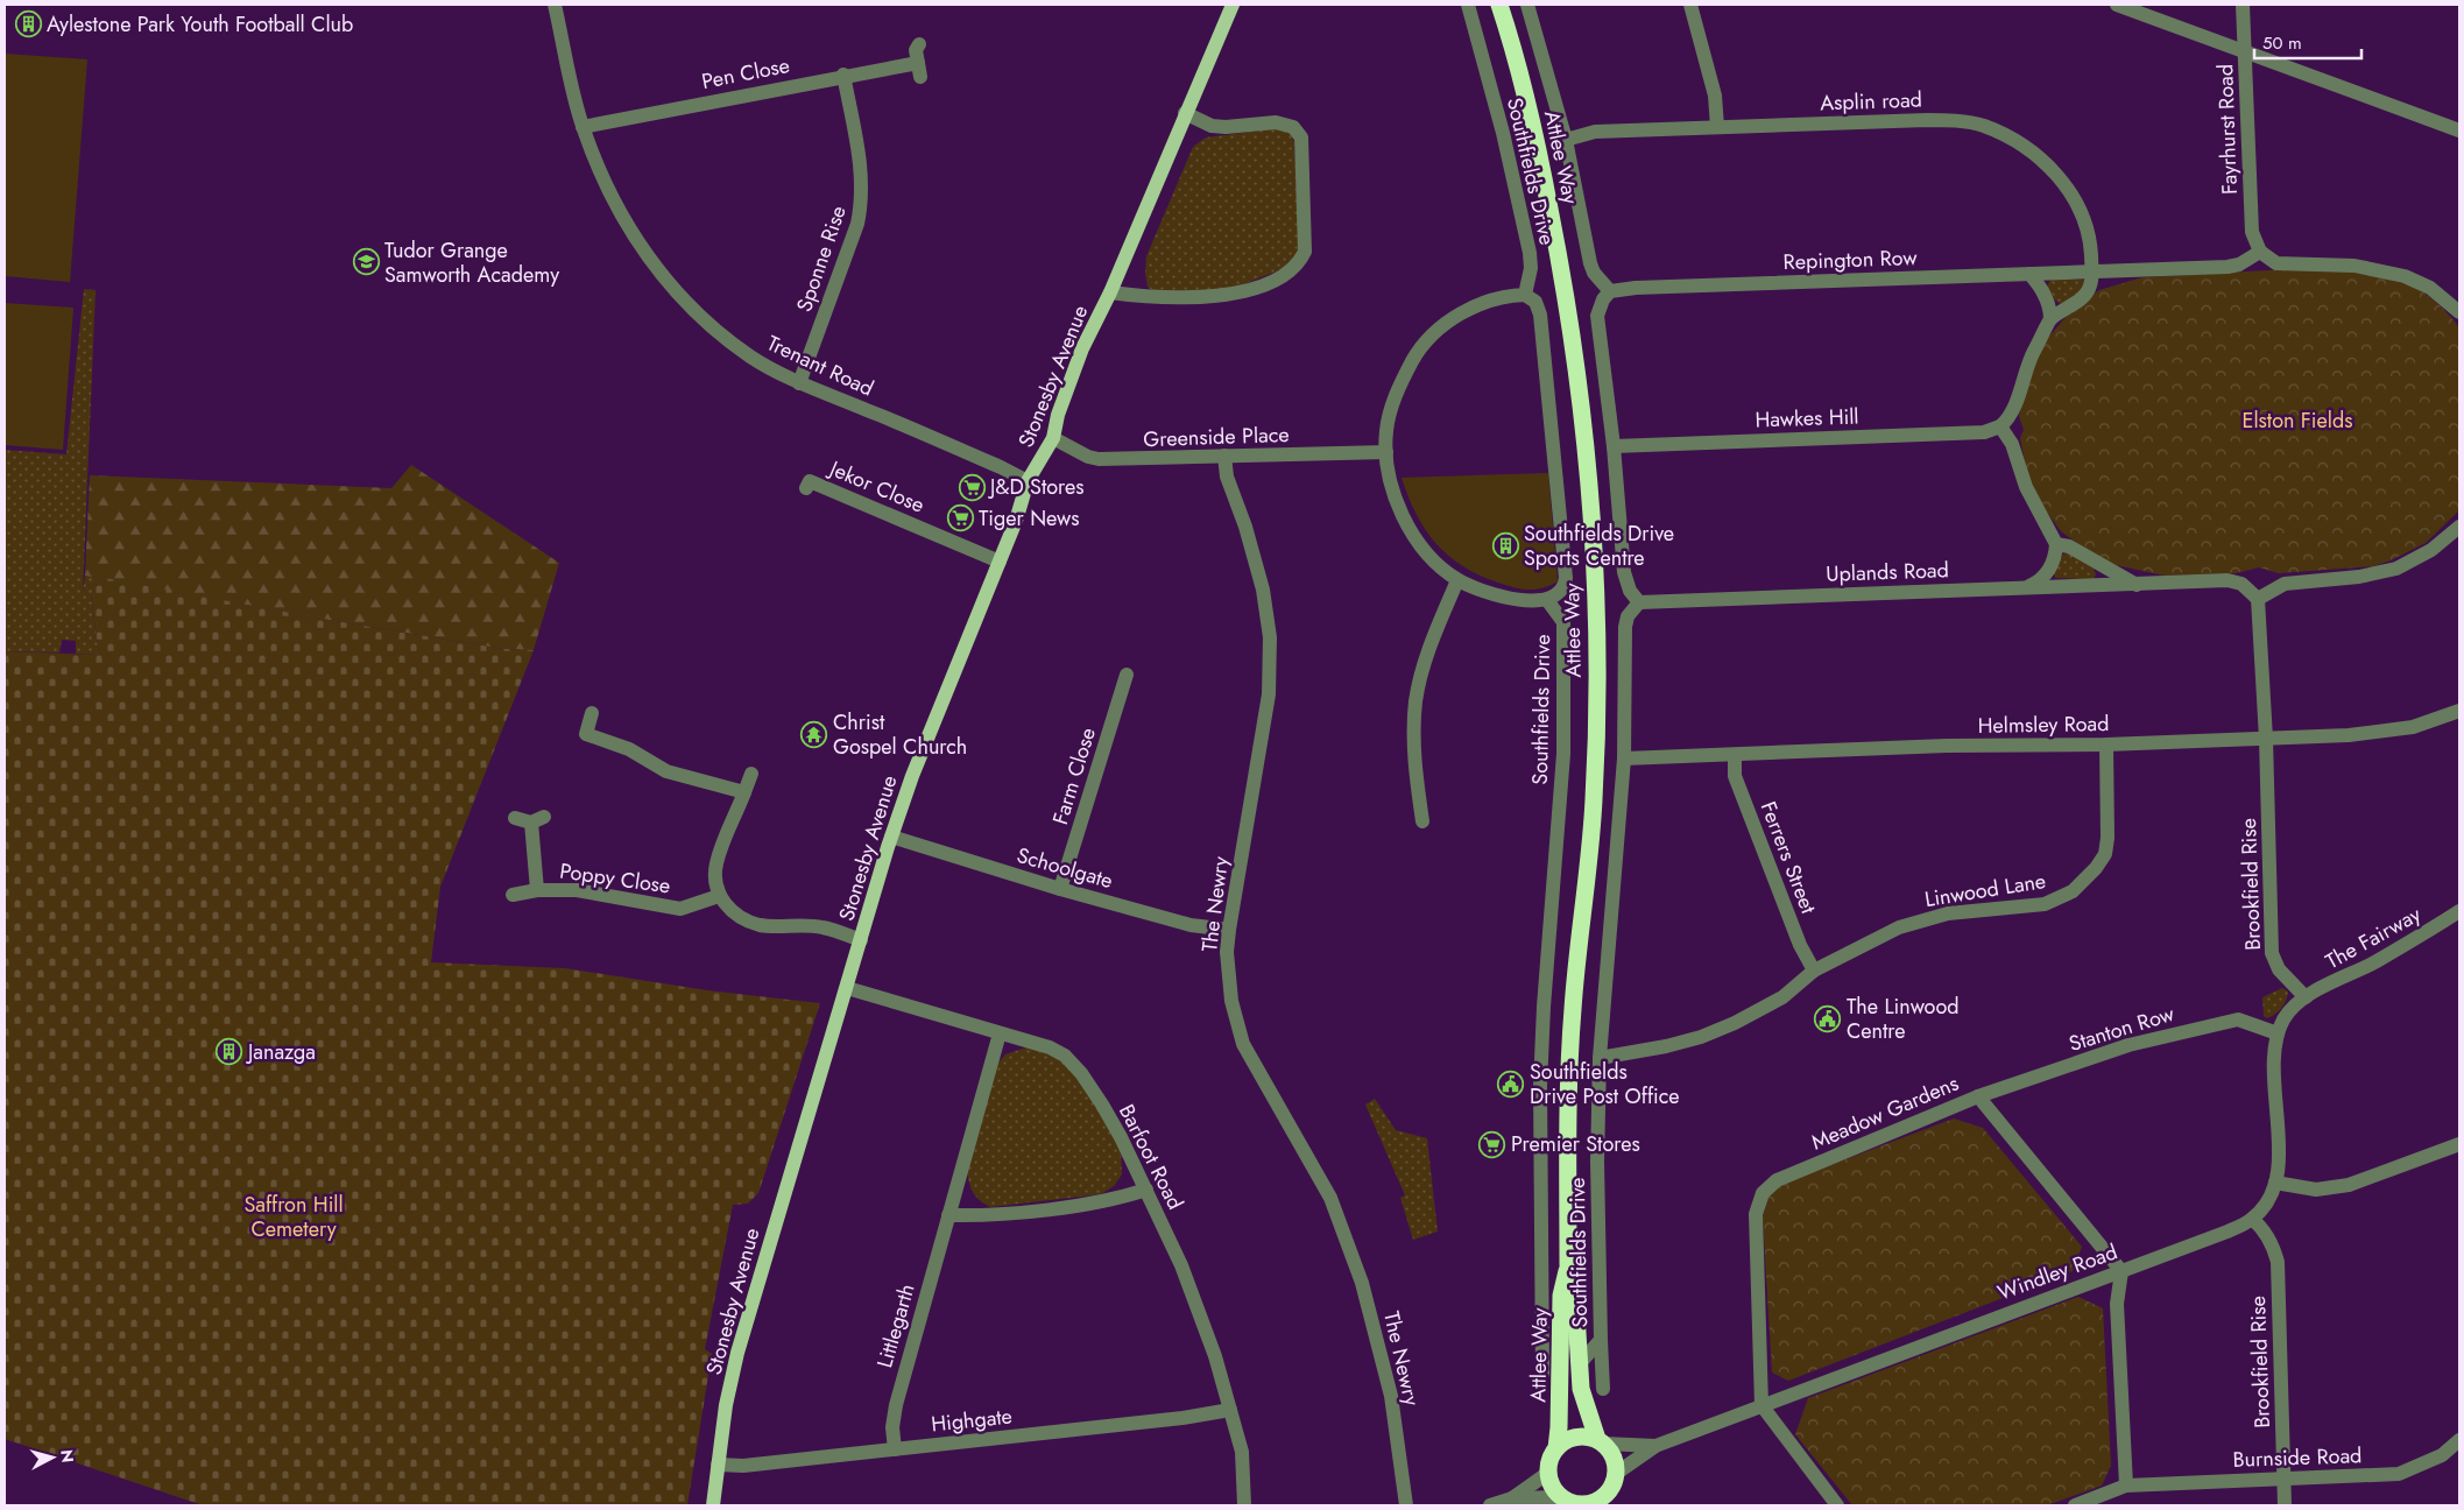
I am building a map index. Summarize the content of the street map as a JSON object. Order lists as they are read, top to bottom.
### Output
{
  "streets": {
    "highway": ["Attlee Way"],
    "main road": ["Stonesby Avenue"],
    "street": [
      "Pen Close",
      "Asplin road",
      "Fayrhurst Road",
      "Southfields Drive",
      "Sponne Rise",
      "Repington Row",
      "Trenant Road",
      "Hawkes Hill",
      "Greenside Place",
      "Jekor Close",
      "Uplands Road",
      "Helmsley Road",
      "Farm Close",
      "Ferrers Street",
      "Schoolgate",
      "Poppy Close",
      "Brookfield Rise",
      "Linwood Lane",
      "The Newry",
      "The Fairway",
      "Stanton Row",
      "Meadow Gardens",
      "Barfoot Road",
      "Windley Road",
      "Littlegarth",
      "Highgate",
      "Burnside Road"
    ]
  },
  "crossings": [
    ["Pen Close", "Sponne Rise"],
    ["Pen Close", "Trenant Road"],
    ["Asplin road", "Southfields Drive"],
    ["Asplin road", "Repington Row"],
    ["Attlee Way", "Southfields Drive"],
    ["Attlee Way", "Windley Road"],
    ["Southfields Drive", "Repington Row"],
    ["Southfields Drive", "Uplands Road"],
    ["Southfields Drive", "Helmsley Road"],
    ["Southfields Drive", "Linwood Lane"],
    ["Sponne Rise", "Trenant Road"],
    ["Trenant Road", "Stonesby Avenue"],
    ["Stonesby Avenue", "Greenside Place"],
    ["Stonesby Avenue", "Jekor Close"],
    ["Stonesby Avenue", "Schoolgate"],
    ["Stonesby Avenue", "Barfoot Road"],
    ["Stonesby Avenue", "Highgate"],
    ["Greenside Place", "The Newry"],
    ["Helmsley Road", "Ferrers Street"],
    ["Helmsley Road", "Brookfield Rise"],
    ["Helmsley Road", "Linwood Lane"],
    ["Farm Close", "Schoolgate"],
    ["Ferrers Street", "Linwood Lane"],
    ["Schoolgate", "The Newry"],
    ["Brookfield Rise", "The Fairway"],
    ["Brookfield Rise", "Windley Road"],
    ["Brookfield Rise", "Burnside Road"],
    ["Stanton Row", "Meadow Gardens"],
    ["Meadow Gardens", "Windley Road"],
    ["Barfoot Road", "Littlegarth"],
    ["Barfoot Road", "Highgate"],
    ["Littlegarth", "Highgate"]
  ],
  "parks": ["Elston Fields", "Saffron Hill Cemetery"],
  "places": {
    "building": ["Aylestone Park Youth Football Club", "Southfields Drive Sports Centre", "Janazga"],
    "school or university": ["Tudor Grange Samworth Academy"],
    "supermarket": ["J&D Stores", "Tiger News", "Premier Stores"],
    "temple": ["Christ Gospel Church"],
    "public building": ["The Linwood Centre", "Southfields Drive Post Office"]
  },
  "scale_bar": "50 m",
  "north": "right"
}
